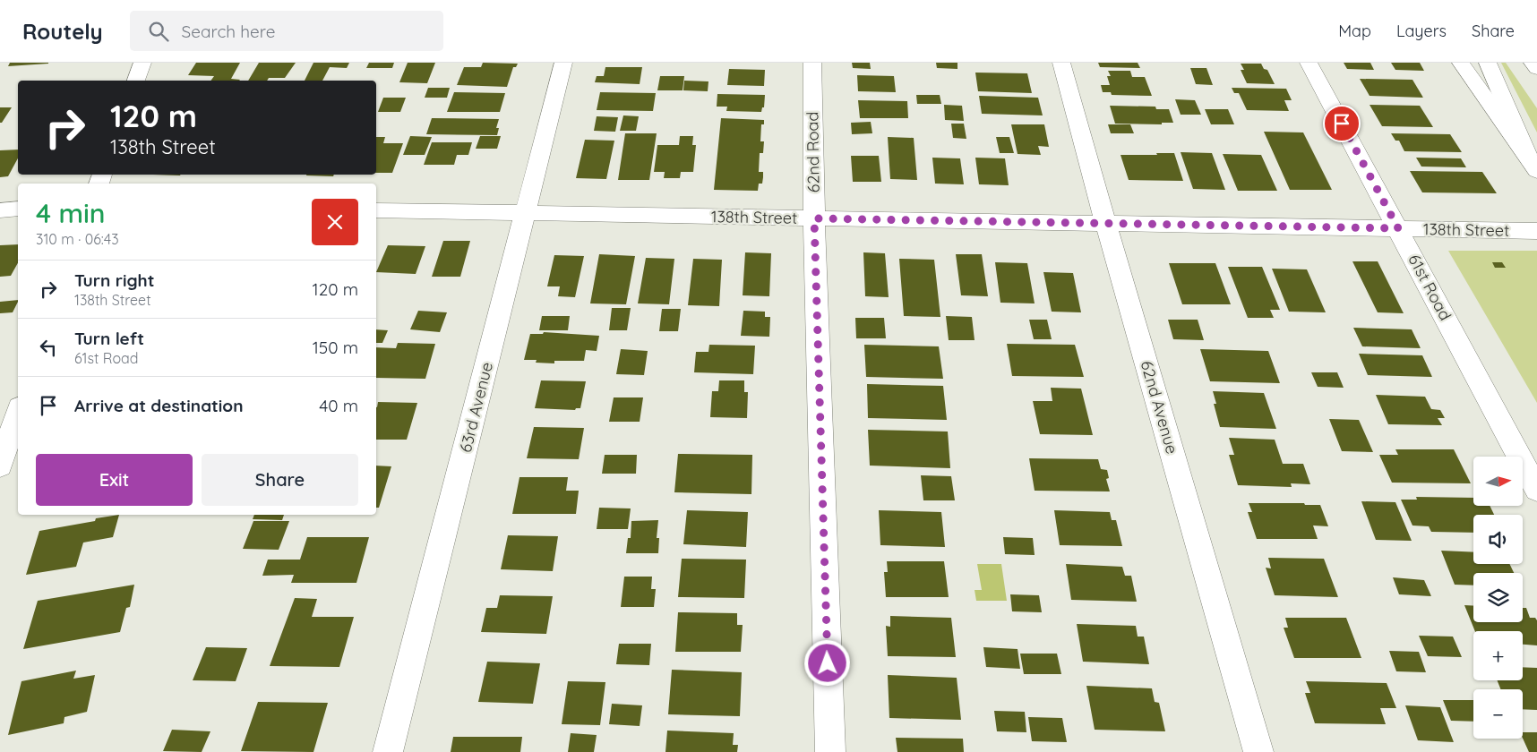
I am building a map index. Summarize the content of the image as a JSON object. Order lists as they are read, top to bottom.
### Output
{
  "streets": {
    "main road": [
      "62nd Road",
      "138th Street",
      "61st Road",
      "63rd Avenue",
      "62nd Avenue"
    ]
  },
  "crossings": [
    ["62nd Road", "138th Street"],
    ["138th Street", "61st Road"],
    ["138th Street", "63rd Avenue"],
    ["138th Street", "62nd Avenue"]
  ],
  "north": "right",
  "page": {
    "header": "Routely",
    "search": "Search here",
    "nav": ["Map", "Layers", "Share"],
    "turn": ["120 m", "138th Street"],
    "heading": ["4 min", "310 m · 06:43"],
    "list": [
      {
        "name": "Turn right",
        "note": "138th Street",
        "value": "120 m"
      },
      {
        "name": "Turn left",
        "note": "61st Road",
        "value": "150 m"
      },
      {
        "name": "Arrive at destination",
        "value": "40 m"
      }
    ],
    "buttons": ["Exit", "Share"],
    "map_buttons": ["+", "−"]
  }
}
